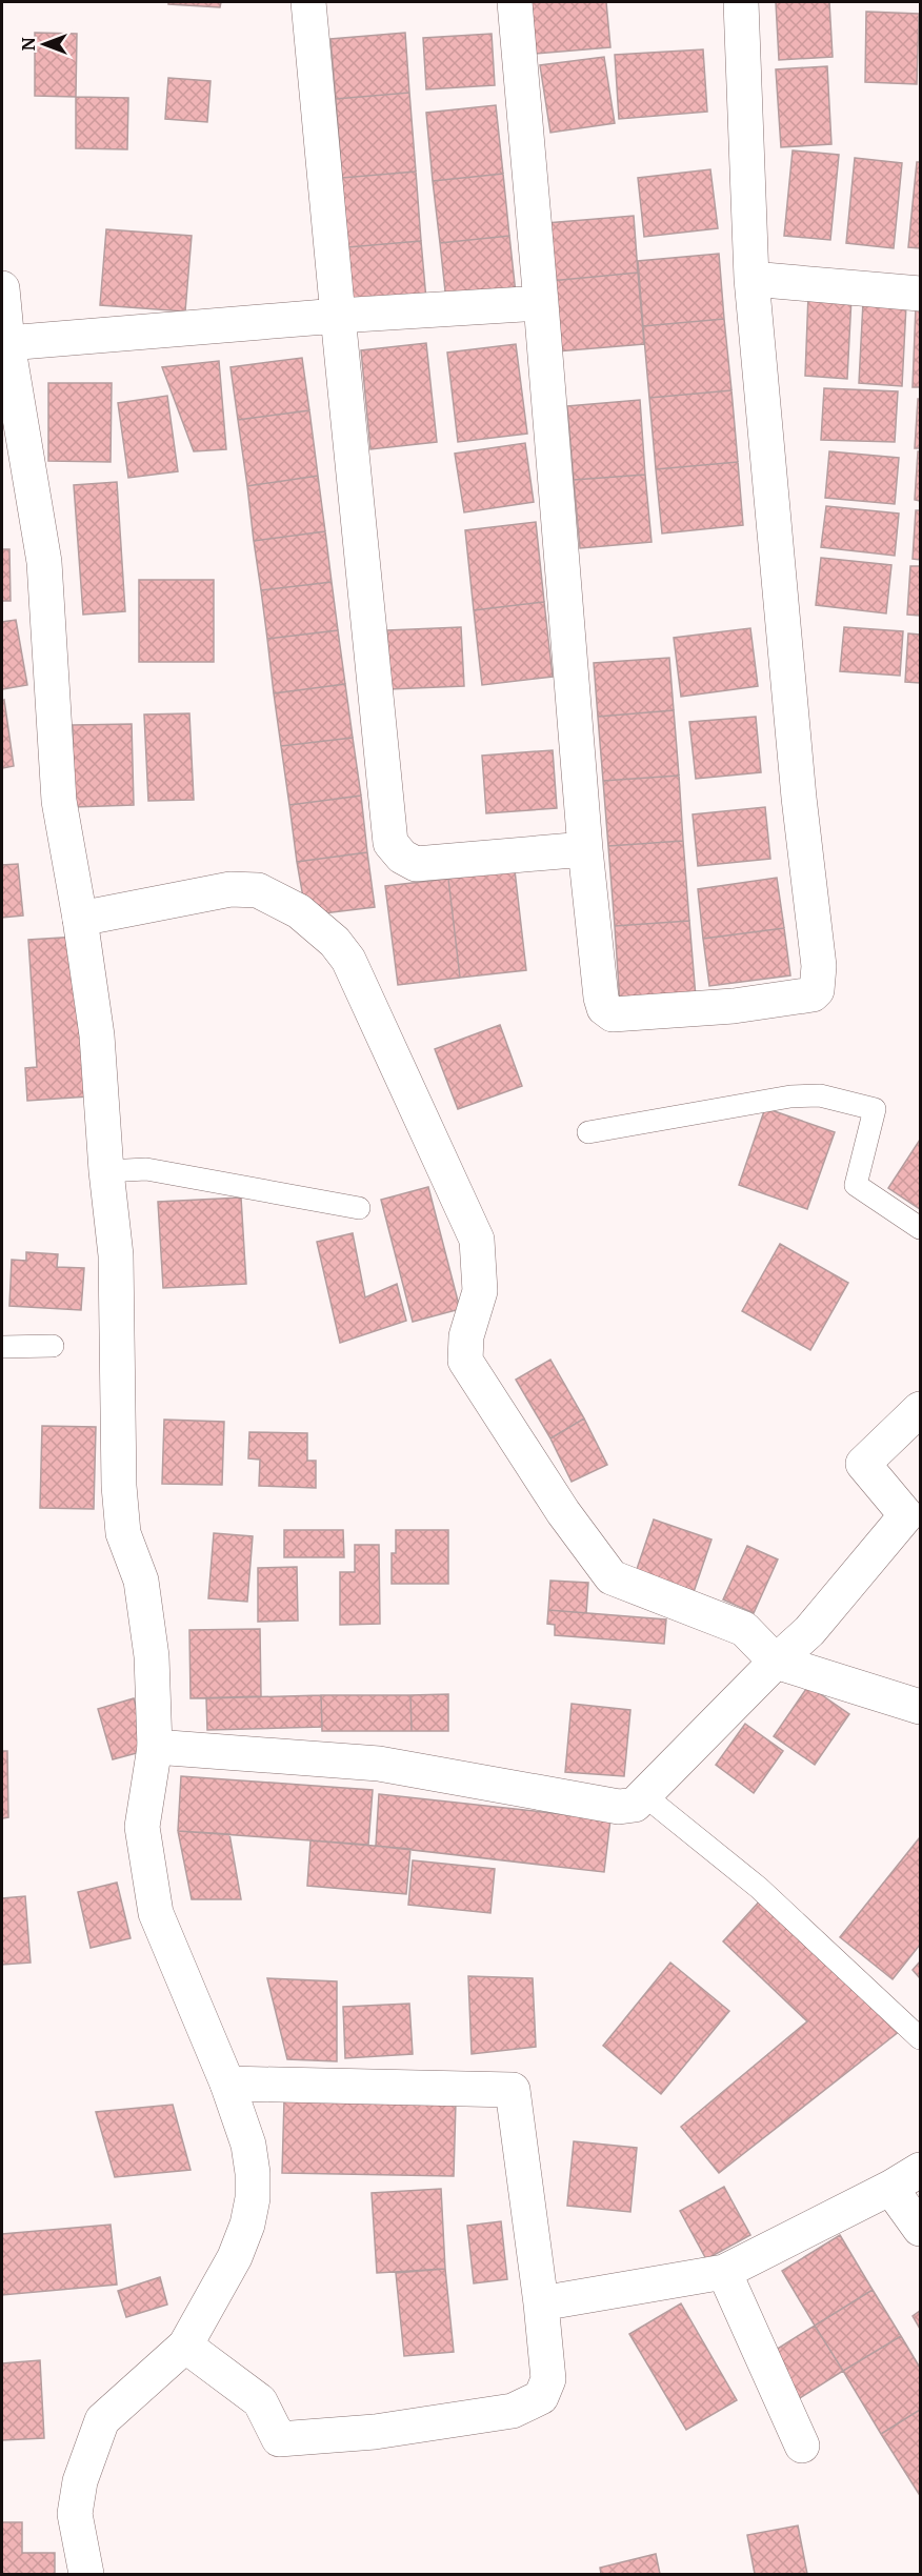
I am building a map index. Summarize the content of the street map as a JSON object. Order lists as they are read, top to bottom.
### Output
{
  "north": "left"
}
